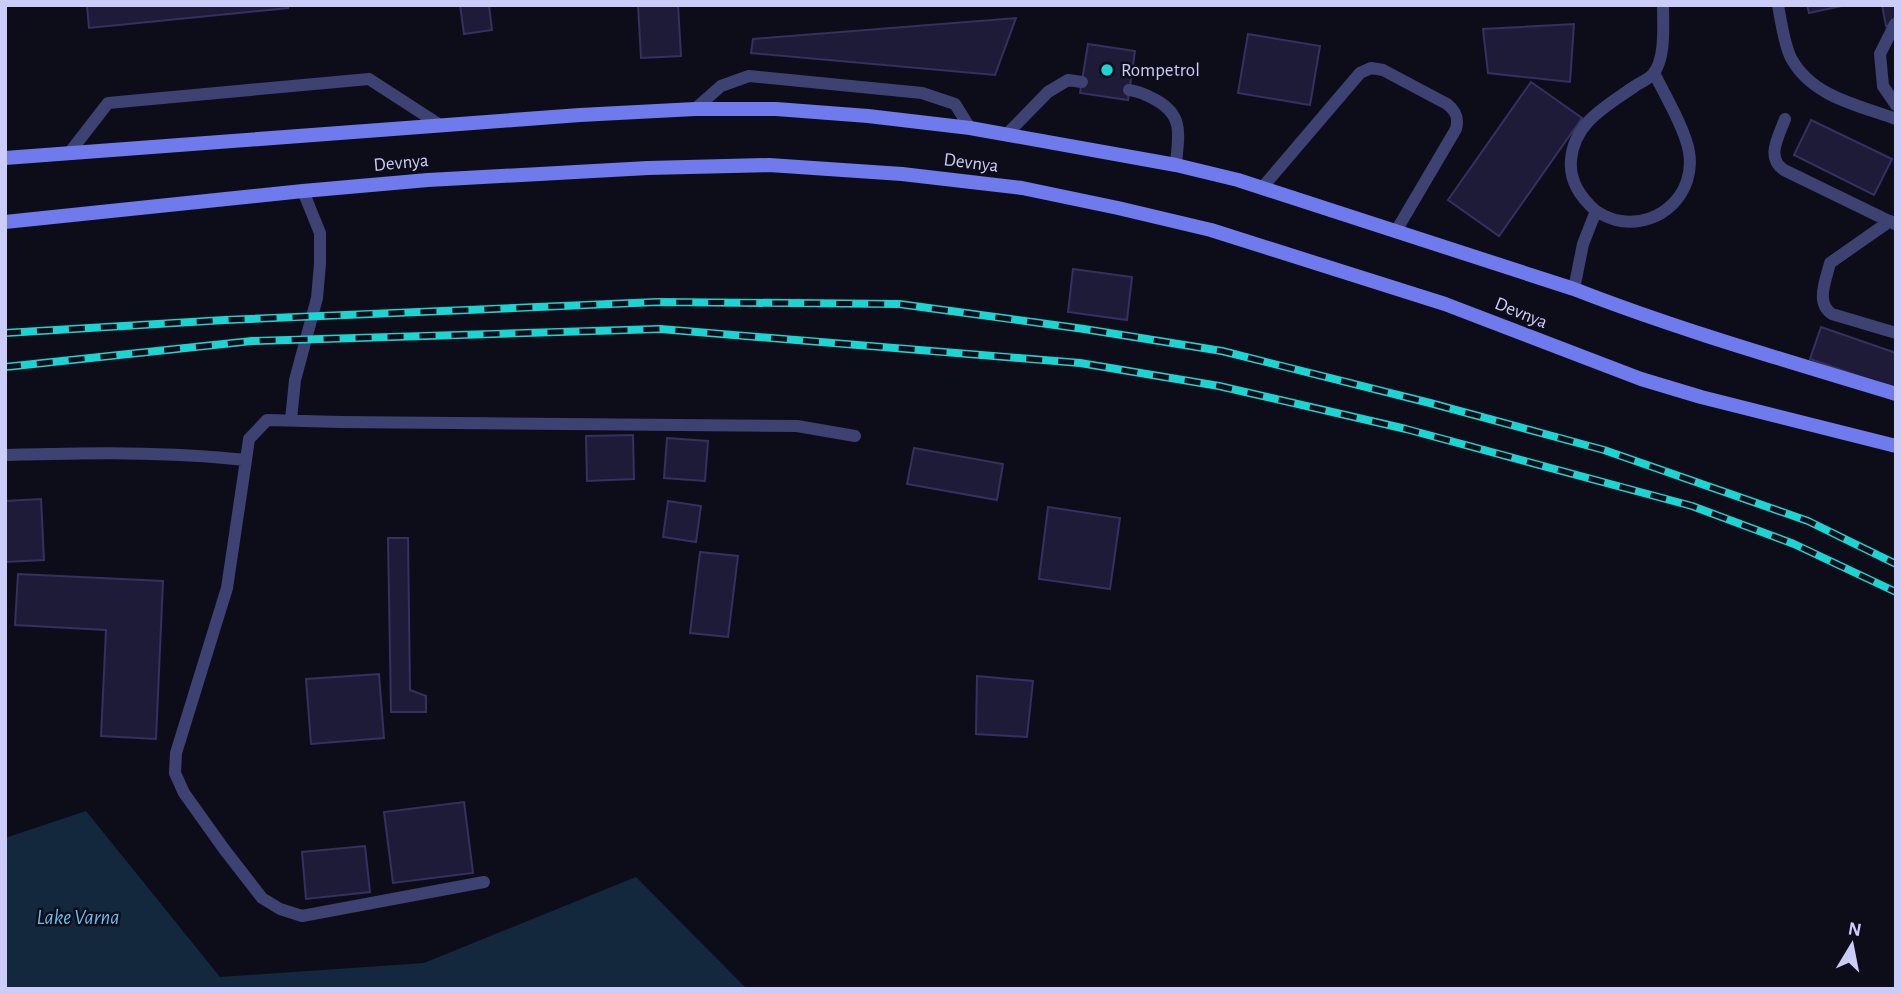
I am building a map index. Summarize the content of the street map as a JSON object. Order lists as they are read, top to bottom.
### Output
{
  "streets": {
    "main road": ["Devnya"]
  },
  "water": ["Lake Varna"],
  "places": ["Rompetrol"],
  "north": "top"
}
